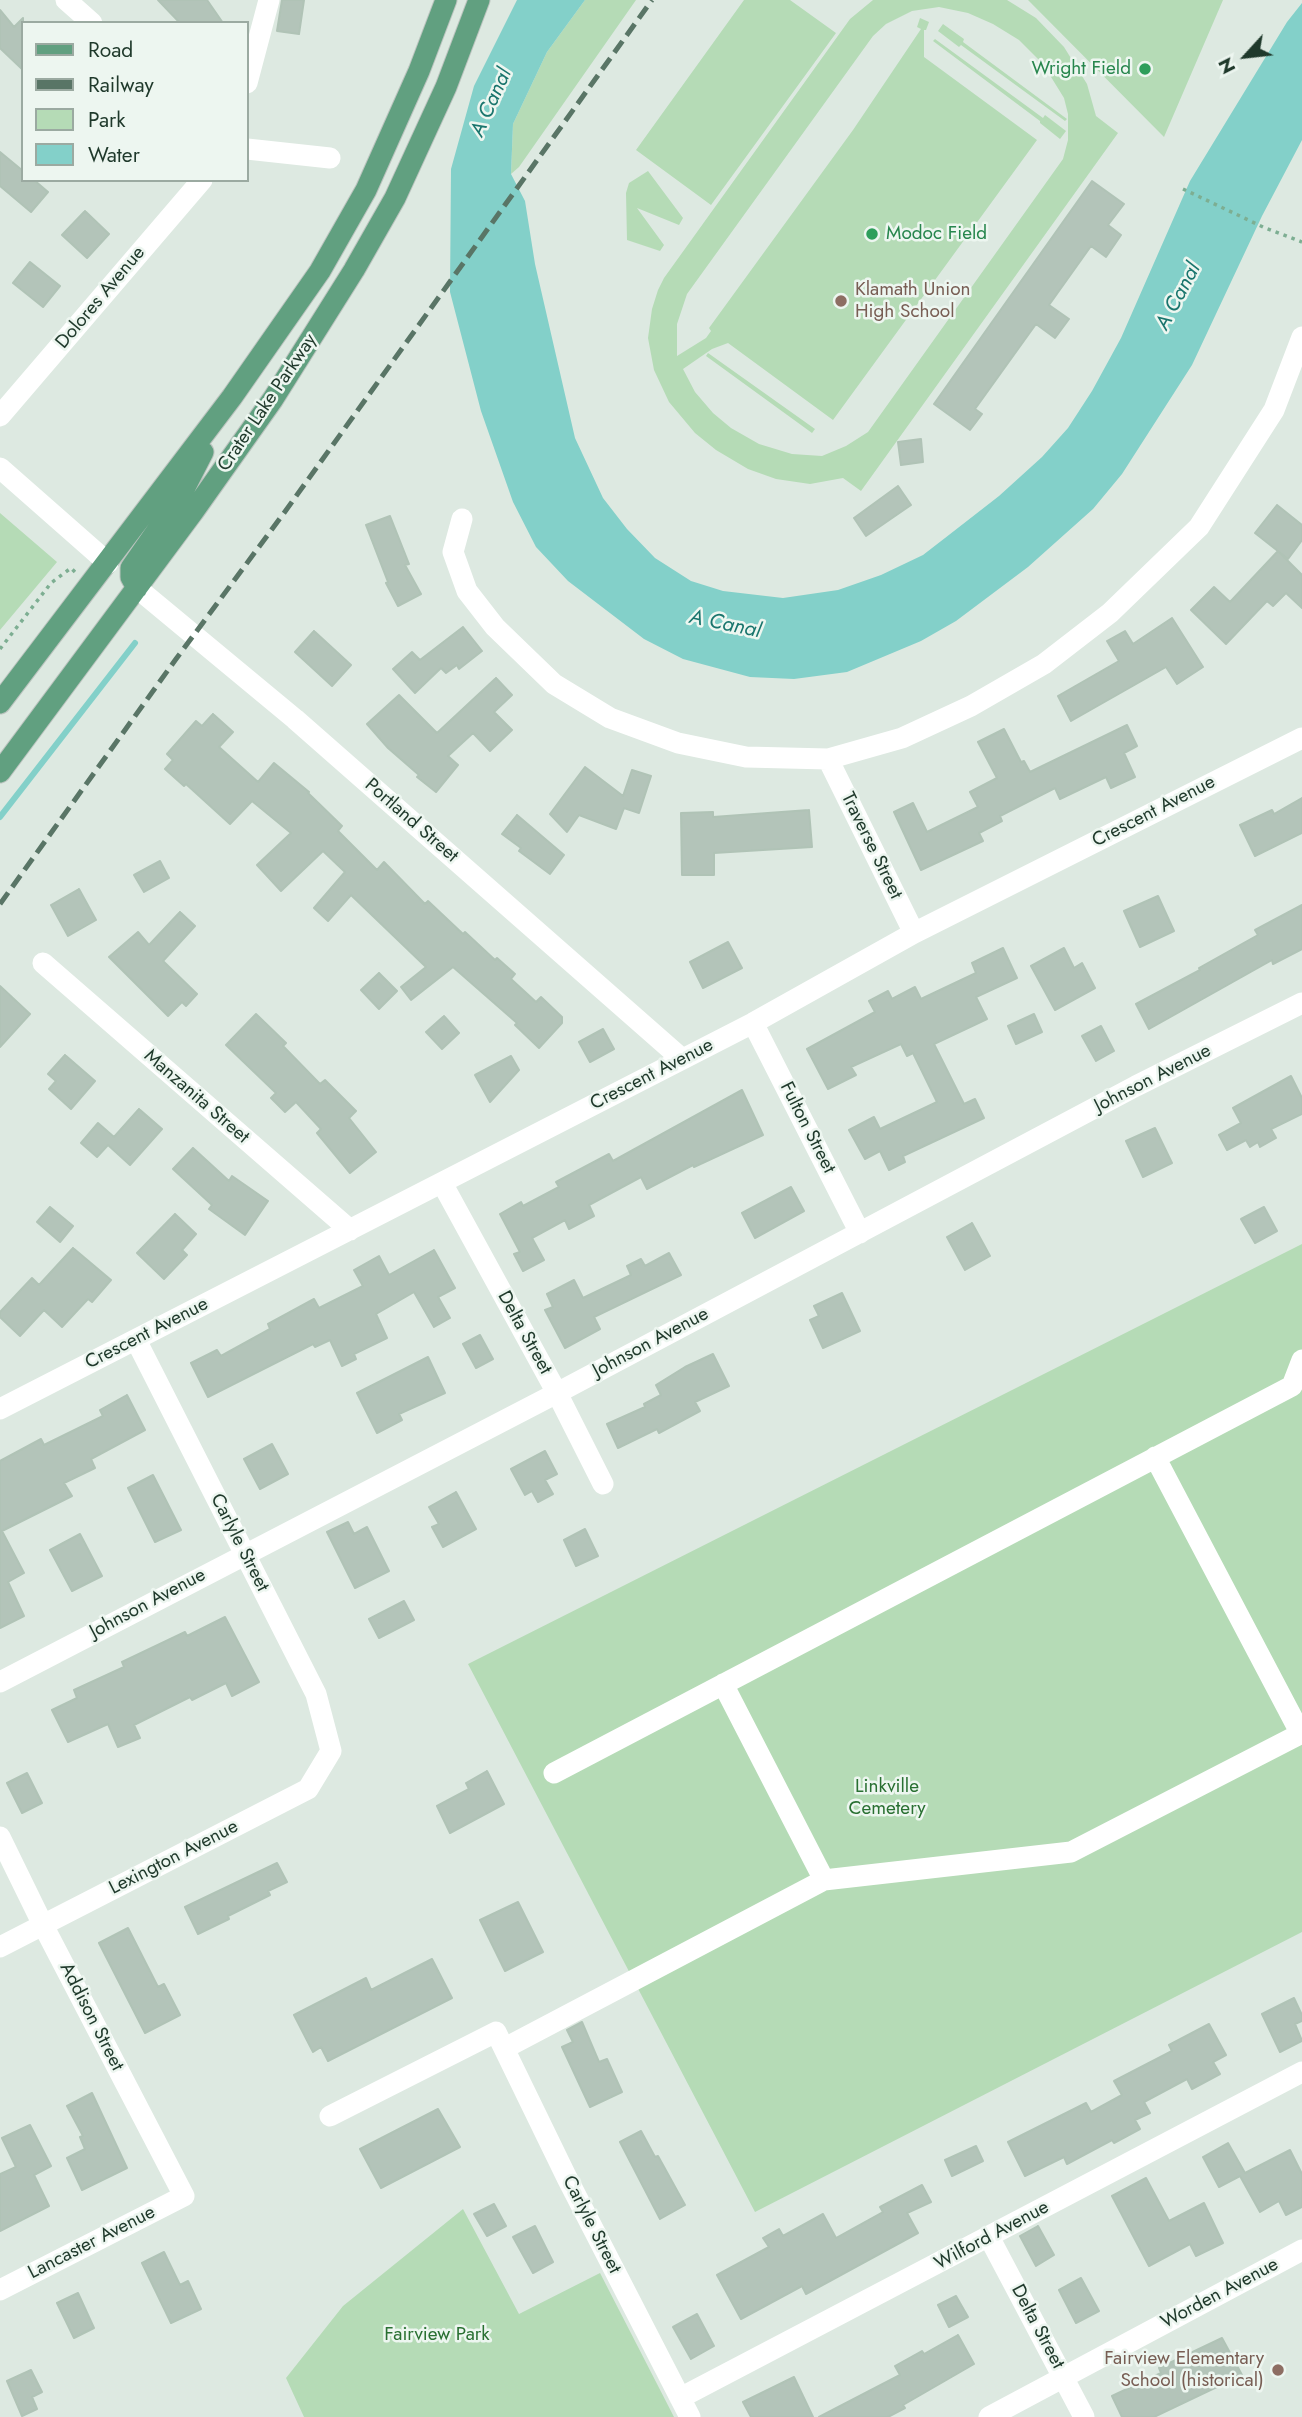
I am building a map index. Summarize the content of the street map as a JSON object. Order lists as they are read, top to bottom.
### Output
{
  "streets": {
    "main road": ["Crater Lake Parkway"],
    "street": [
      "Dolores Avenue",
      "Crescent Avenue",
      "Portland Street",
      "Traverse Street",
      "Johnson Avenue",
      "Manzanita Street",
      "Fulton Street",
      "Delta Street",
      "Carlyle Street",
      "Lexington Avenue",
      "Addison Street",
      "Wilford Avenue",
      "Lancaster Avenue",
      "Worden Avenue"
    ]
  },
  "crossings": [
    ["Crater Lake Parkway", "Portland Street"],
    ["Crescent Avenue", "Portland Street"],
    ["Crescent Avenue", "Traverse Street"],
    ["Crescent Avenue", "Manzanita Street"],
    ["Crescent Avenue", "Fulton Street"],
    ["Crescent Avenue", "Delta Street"],
    ["Crescent Avenue", "Carlyle Street"],
    ["Johnson Avenue", "Fulton Street"],
    ["Johnson Avenue", "Delta Street"],
    ["Johnson Avenue", "Carlyle Street"],
    ["Delta Street", "Wilford Avenue"],
    ["Delta Street", "Worden Avenue"],
    ["Carlyle Street", "Lexington Avenue"],
    ["Carlyle Street", "Wilford Avenue"],
    ["Lexington Avenue", "Addison Street"],
    ["Addison Street", "Lancaster Avenue"]
  ],
  "water": ["A Canal"],
  "parks": ["Linkville Cemetery", "Fairview Park"],
  "places": [
    "Wright Field",
    "Modoc Field",
    "Klamath Union High School",
    "Fairview Elementary School (historical)"
  ],
  "legend": [
    "Road",
    "Railway",
    "Park",
    "Water"
  ],
  "north": "bottom left"
}
